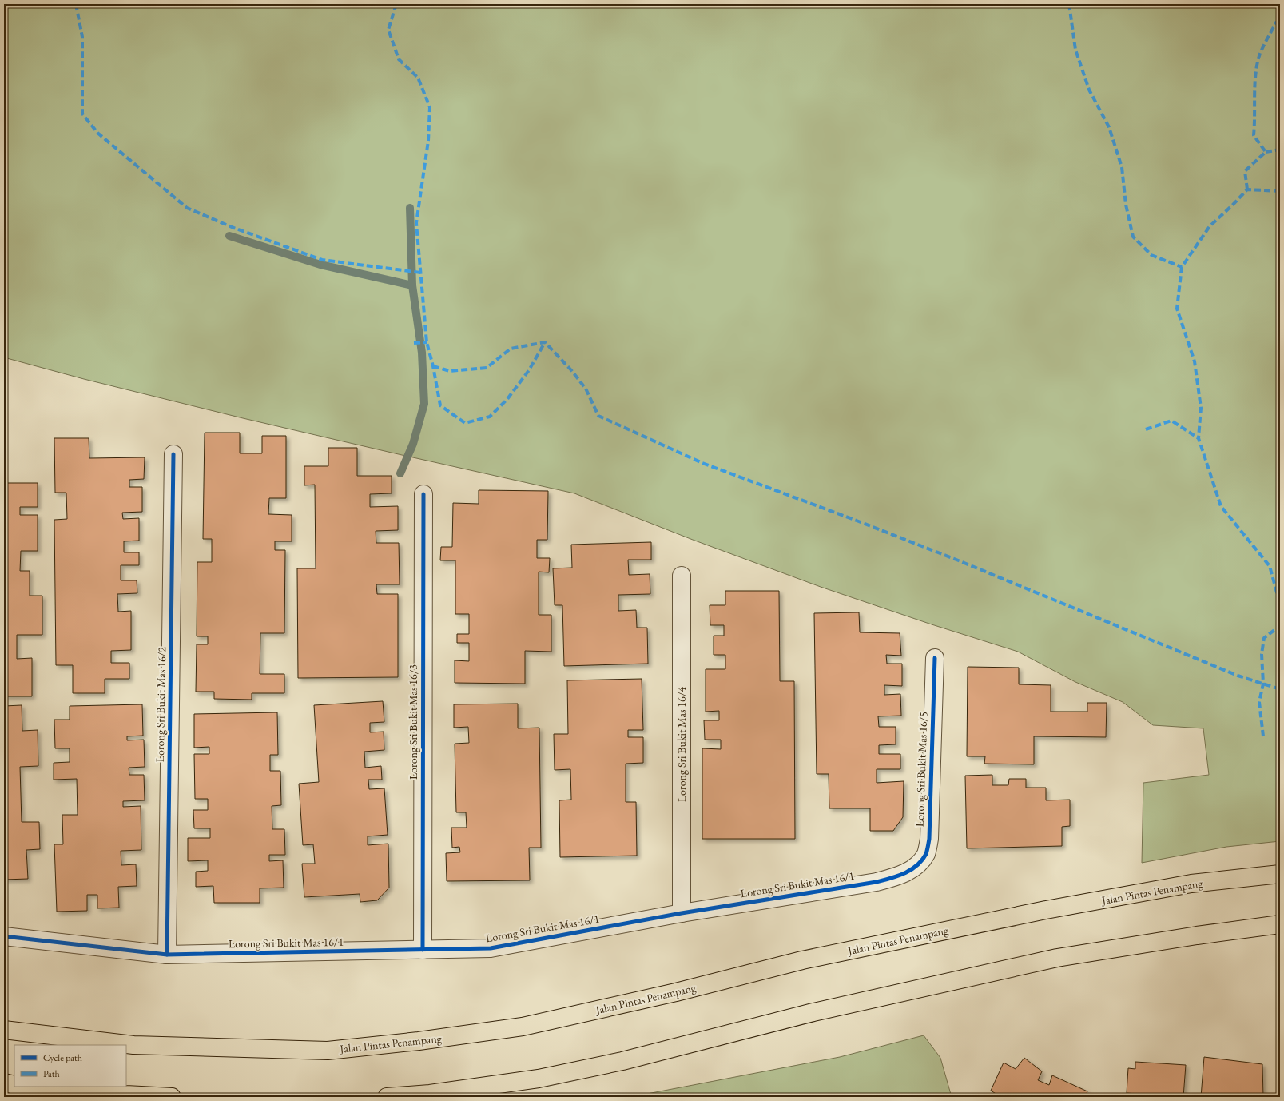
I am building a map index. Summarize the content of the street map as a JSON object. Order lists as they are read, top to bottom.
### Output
{
  "streets": {
    "main road": ["Jalan Pintas Penampang"],
    "street": [
      "Lorong Sri Bukit Mas 16/2",
      "Lorong Sri Bukit Mas 16/3",
      "Lorong Sri Bukit Mas 16/4",
      "Lorong Sri Bukit Mas 16/5",
      "Lorong Sri Bukit Mas 16/1"
    ]
  },
  "crossings": [
    ["Lorong Sri Bukit Mas 16/2", "Lorong Sri Bukit Mas 16/1"],
    ["Lorong Sri Bukit Mas 16/3", "Lorong Sri Bukit Mas 16/1"],
    ["Lorong Sri Bukit Mas 16/4", "Lorong Sri Bukit Mas 16/1"],
    ["Lorong Sri Bukit Mas 16/5", "Lorong Sri Bukit Mas 16/1"]
  ],
  "legend": ["Cycle path", "Path"]
}
